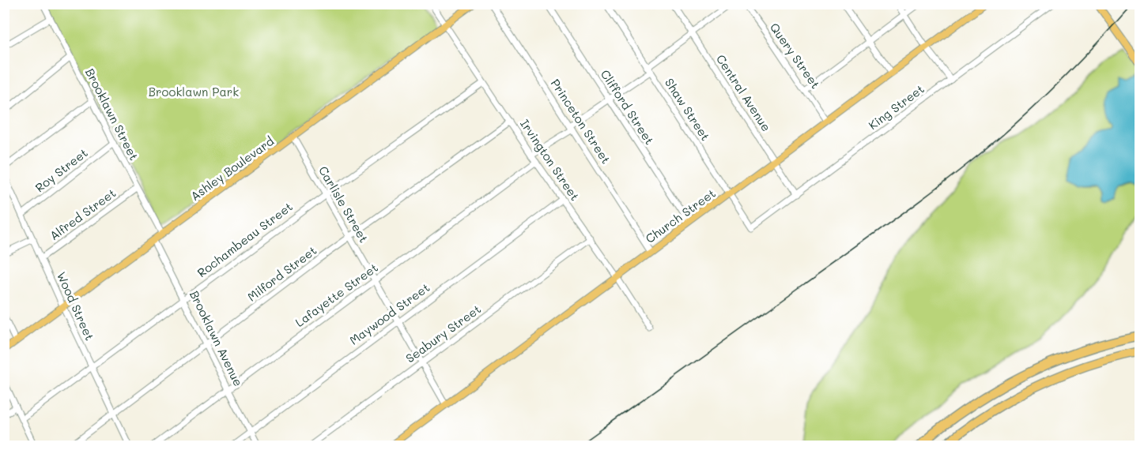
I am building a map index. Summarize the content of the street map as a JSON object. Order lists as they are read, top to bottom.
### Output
{
  "streets": {
    "main road": ["Ashley Boulevard", "Church Street"],
    "street": [
      "Query Street",
      "Central Avenue",
      "Clifford Street",
      "King Street",
      "Shaw Street",
      "Brooklawn Street",
      "Princeton Street",
      "Irvington Street",
      "Roy Street",
      "Carlisle Street",
      "Alfred Street",
      "Rochambeau Street",
      "Milford Street",
      "Lafayette Street",
      "Wood Street",
      "Maywood Street",
      "Seabury Street",
      "Brooklawn Avenue"
    ]
  },
  "crossings": [
    ["Query Street", "Church Street"],
    ["Central Avenue", "King Street"],
    ["Central Avenue", "Church Street"],
    ["Clifford Street", "Church Street"],
    ["King Street", "Shaw Street"],
    ["Shaw Street", "Church Street"],
    ["Brooklawn Street", "Ashley Boulevard"],
    ["Brooklawn Street", "Roy Street"],
    ["Brooklawn Street", "Alfred Street"],
    ["Princeton Street", "Church Street"],
    ["Irvington Street", "Ashley Boulevard"],
    ["Irvington Street", "Church Street"],
    ["Irvington Street", "Rochambeau Street"],
    ["Irvington Street", "Milford Street"],
    ["Irvington Street", "Lafayette Street"],
    ["Irvington Street", "Maywood Street"],
    ["Irvington Street", "Seabury Street"],
    ["Ashley Boulevard", "Carlisle Street"],
    ["Ashley Boulevard", "Wood Street"],
    ["Ashley Boulevard", "Brooklawn Avenue"],
    ["Roy Street", "Wood Street"],
    ["Carlisle Street", "Church Street"],
    ["Carlisle Street", "Rochambeau Street"],
    ["Carlisle Street", "Milford Street"],
    ["Carlisle Street", "Lafayette Street"],
    ["Carlisle Street", "Maywood Street"],
    ["Carlisle Street", "Seabury Street"],
    ["Alfred Street", "Wood Street"],
    ["Rochambeau Street", "Wood Street"],
    ["Rochambeau Street", "Brooklawn Avenue"],
    ["Milford Street", "Wood Street"],
    ["Milford Street", "Brooklawn Avenue"],
    ["Lafayette Street", "Brooklawn Avenue"],
    ["Maywood Street", "Brooklawn Avenue"]
  ],
  "parks": ["Brooklawn Park"]
}
